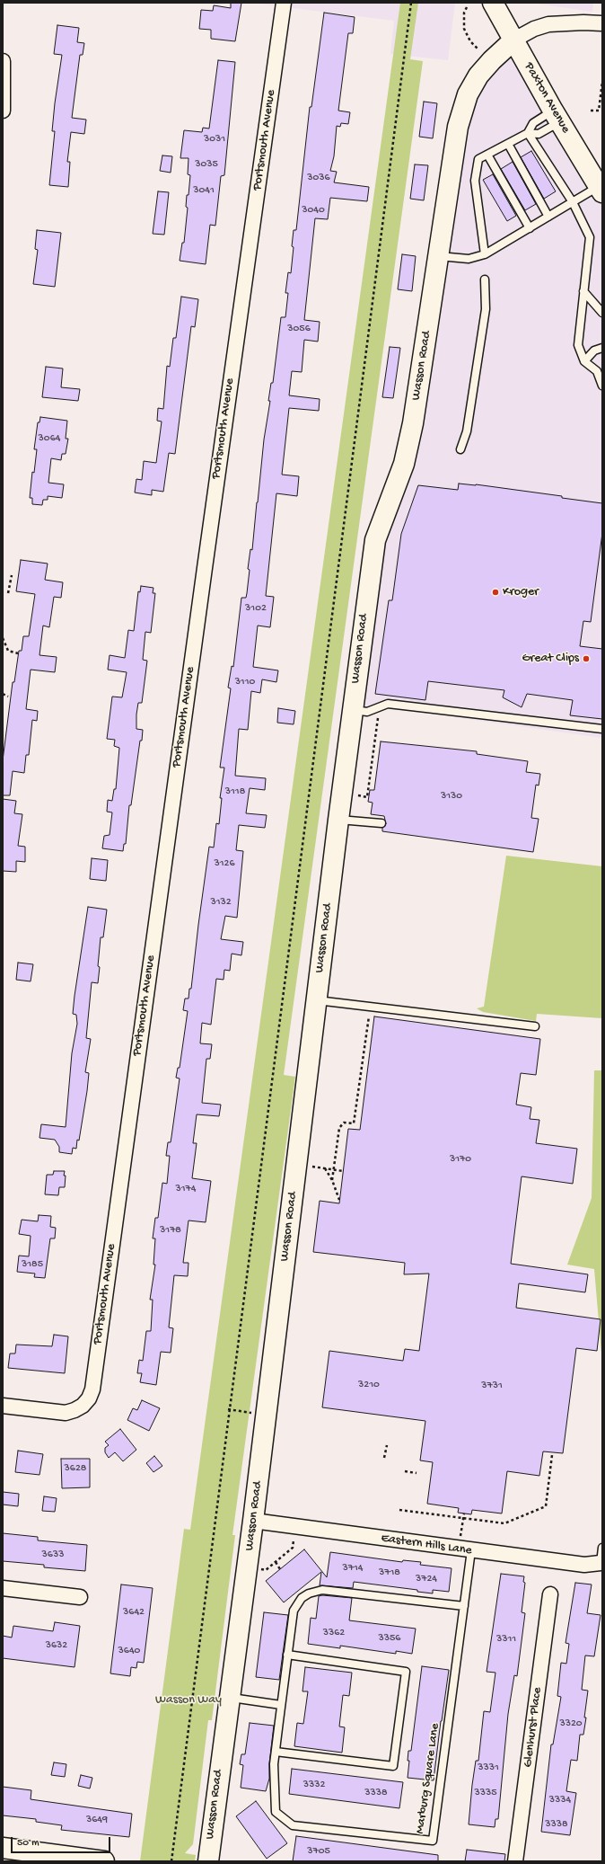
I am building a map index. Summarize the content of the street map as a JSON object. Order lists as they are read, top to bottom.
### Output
{
  "streets": {
    "street": [
      "Paxton Avenue",
      "Portsmouth Avenue",
      "Wasson Road",
      "Eastern Hills Lane",
      "Glenhurst Place"
    ],
    "lane": ["Marburg Square Lane"]
  },
  "crossings": [
    ["Paxton Avenue", "Wasson Road"],
    ["Wasson Road", "Eastern Hills Lane"],
    ["Eastern Hills Lane", "Marburg Square Lane"]
  ],
  "parks": ["Wasson Way"],
  "places": ["Kroger", "Great Clips"],
  "house_numbers": [
    "3031",
    "3035",
    "3036",
    "3041",
    "3040",
    "3056",
    "3064",
    "3102",
    "3110",
    "3118",
    "3130",
    "3126",
    "3132",
    "3170",
    "3174",
    "3178",
    "3185",
    "3210",
    "3731",
    "3628",
    "3633",
    "3714",
    "3718",
    "3724",
    "3642",
    "3362",
    "3356",
    "3311",
    "3632",
    "3640",
    "3320",
    "3331",
    "3332",
    "3338",
    "3335",
    "3334",
    "3649",
    "3338",
    "3705"
  ],
  "scale_bar": "50 m"
}
